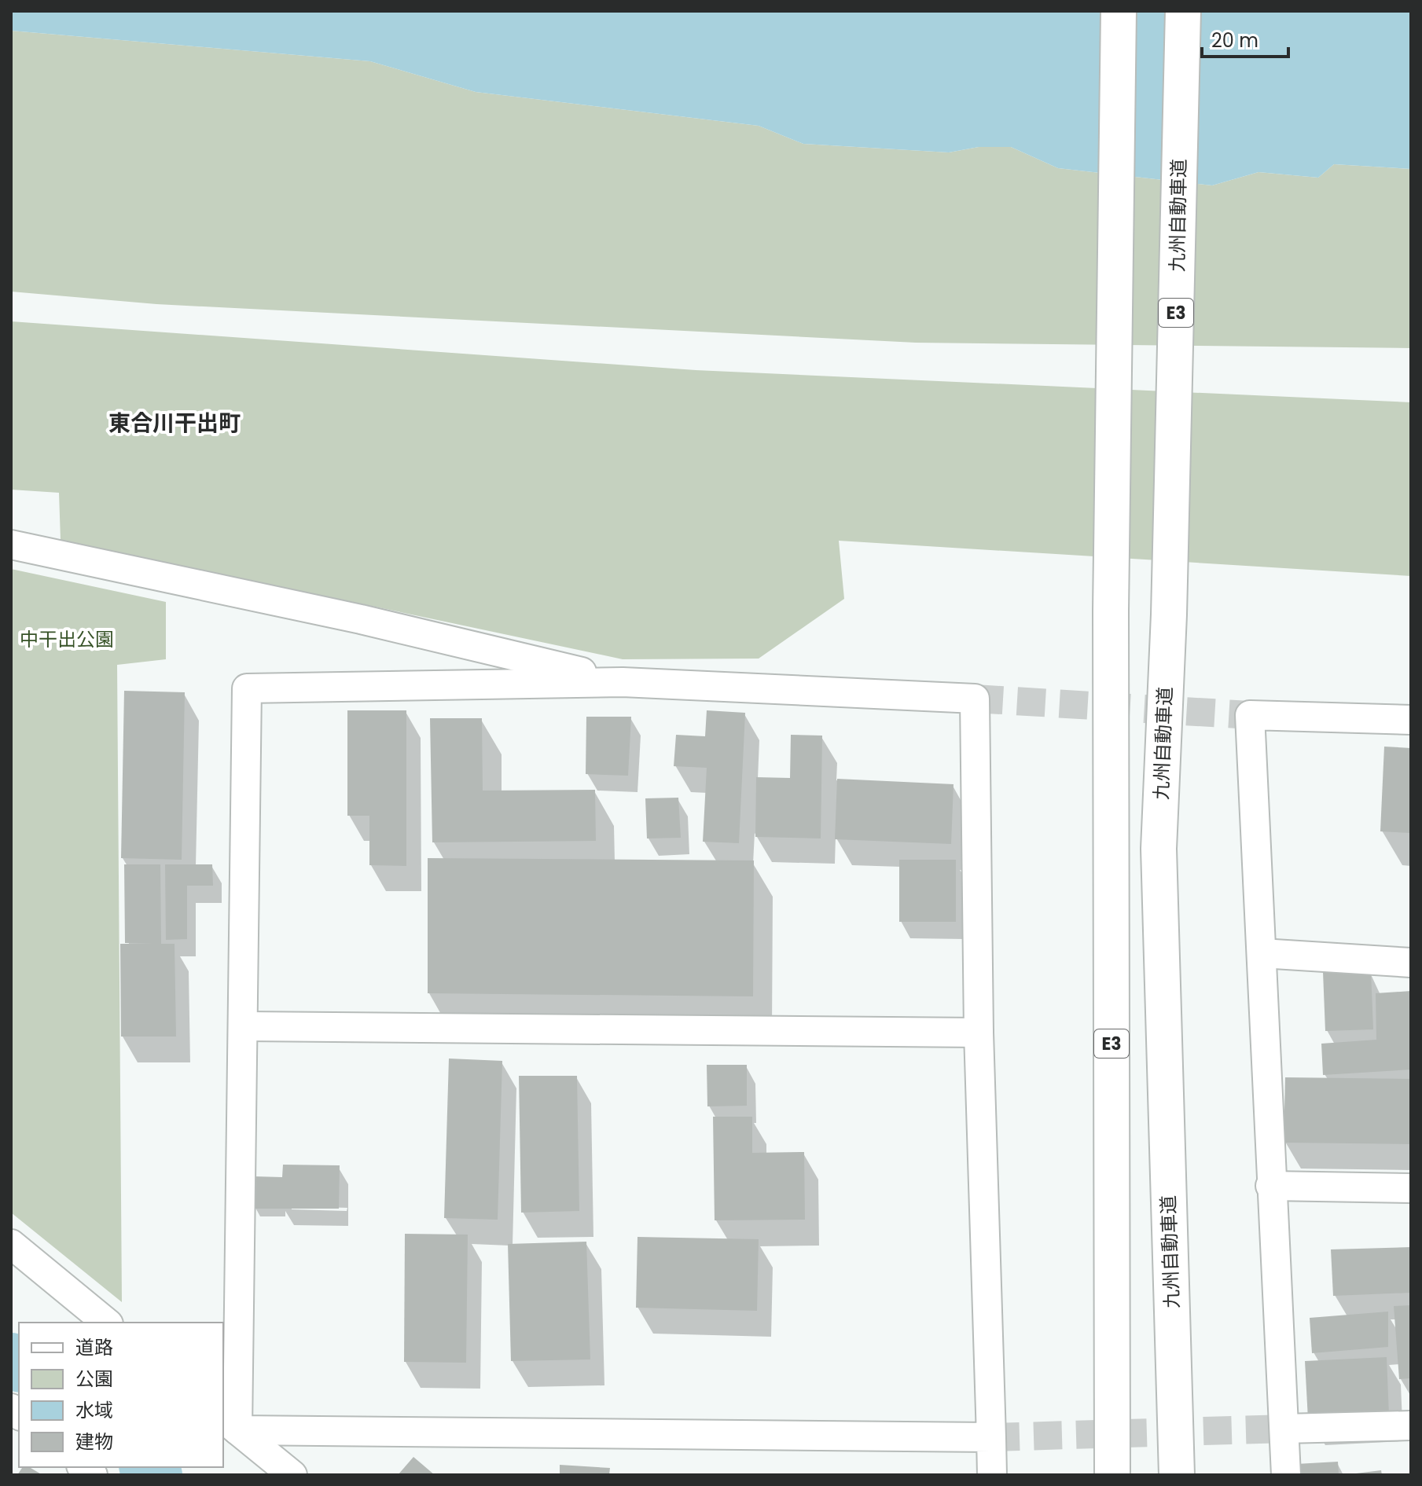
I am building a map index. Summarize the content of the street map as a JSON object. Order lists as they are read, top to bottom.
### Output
{
  "streets": {
    "highway": ["九州自動車道", "E3"]
  },
  "districts": ["東合川干出町"],
  "parks": ["中干出公園"],
  "legend": [
    "道路",
    "公園",
    "水域",
    "建物"
  ],
  "scale_bar": "20 m"
}
